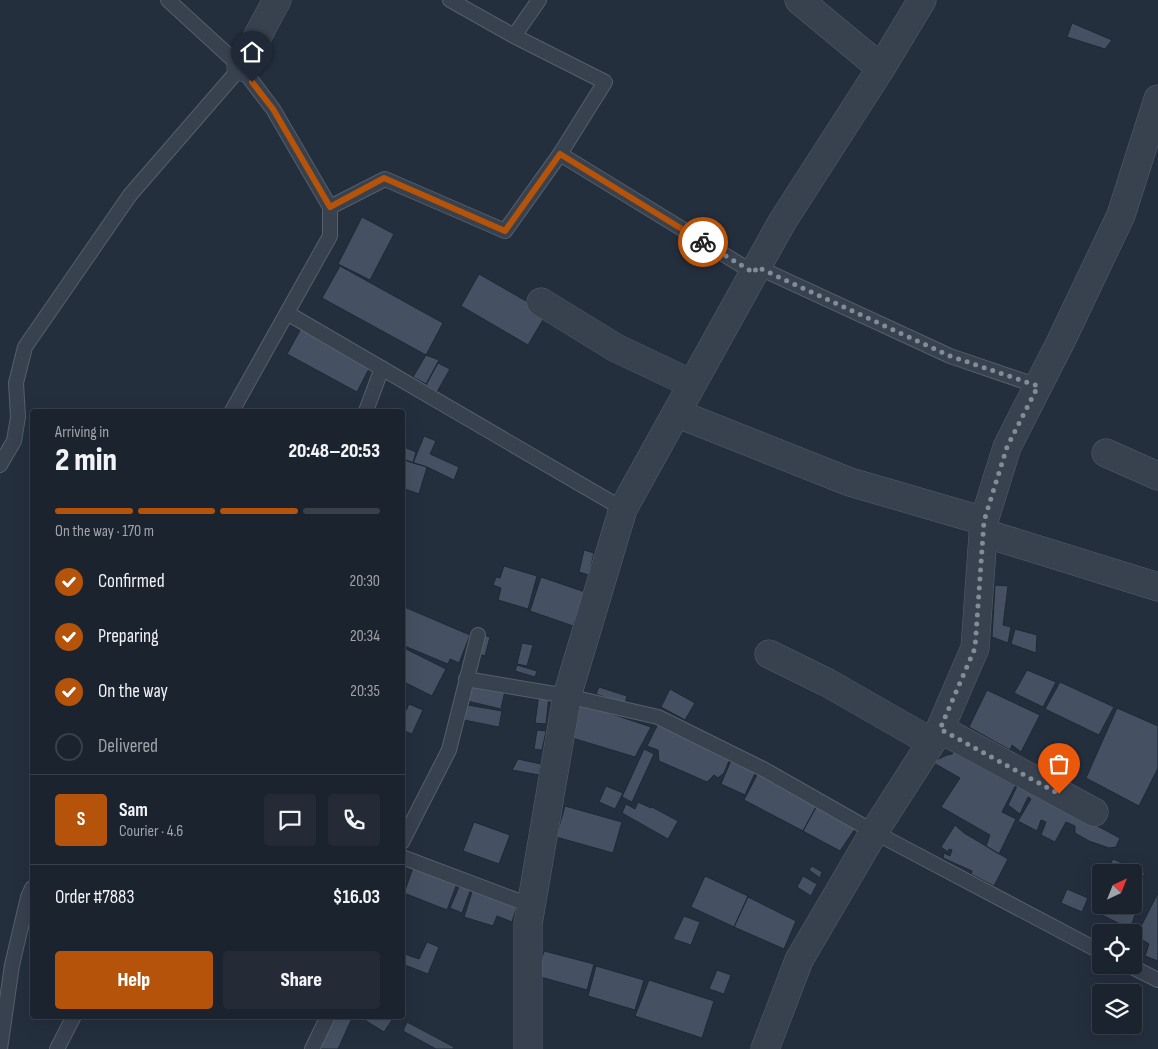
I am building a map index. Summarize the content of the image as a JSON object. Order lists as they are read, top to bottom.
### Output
{
  "north": "top right",
  "page": {
    "heading": ["2 min", "Arriving in", "20:48–20:53"],
    "panel": [
      "Sam",
      "Courier · 4.6",
      "Order #7883",
      "$16.03"
    ],
    "bar": "On the way · 170 m",
    "list": [
      ["Confirmed", "20:30"],
      ["Preparing", "20:34"],
      ["On the way", "20:35"],
      "Delivered"
    ],
    "round": "S",
    "buttons": ["Help", "Share"]
  }
}
